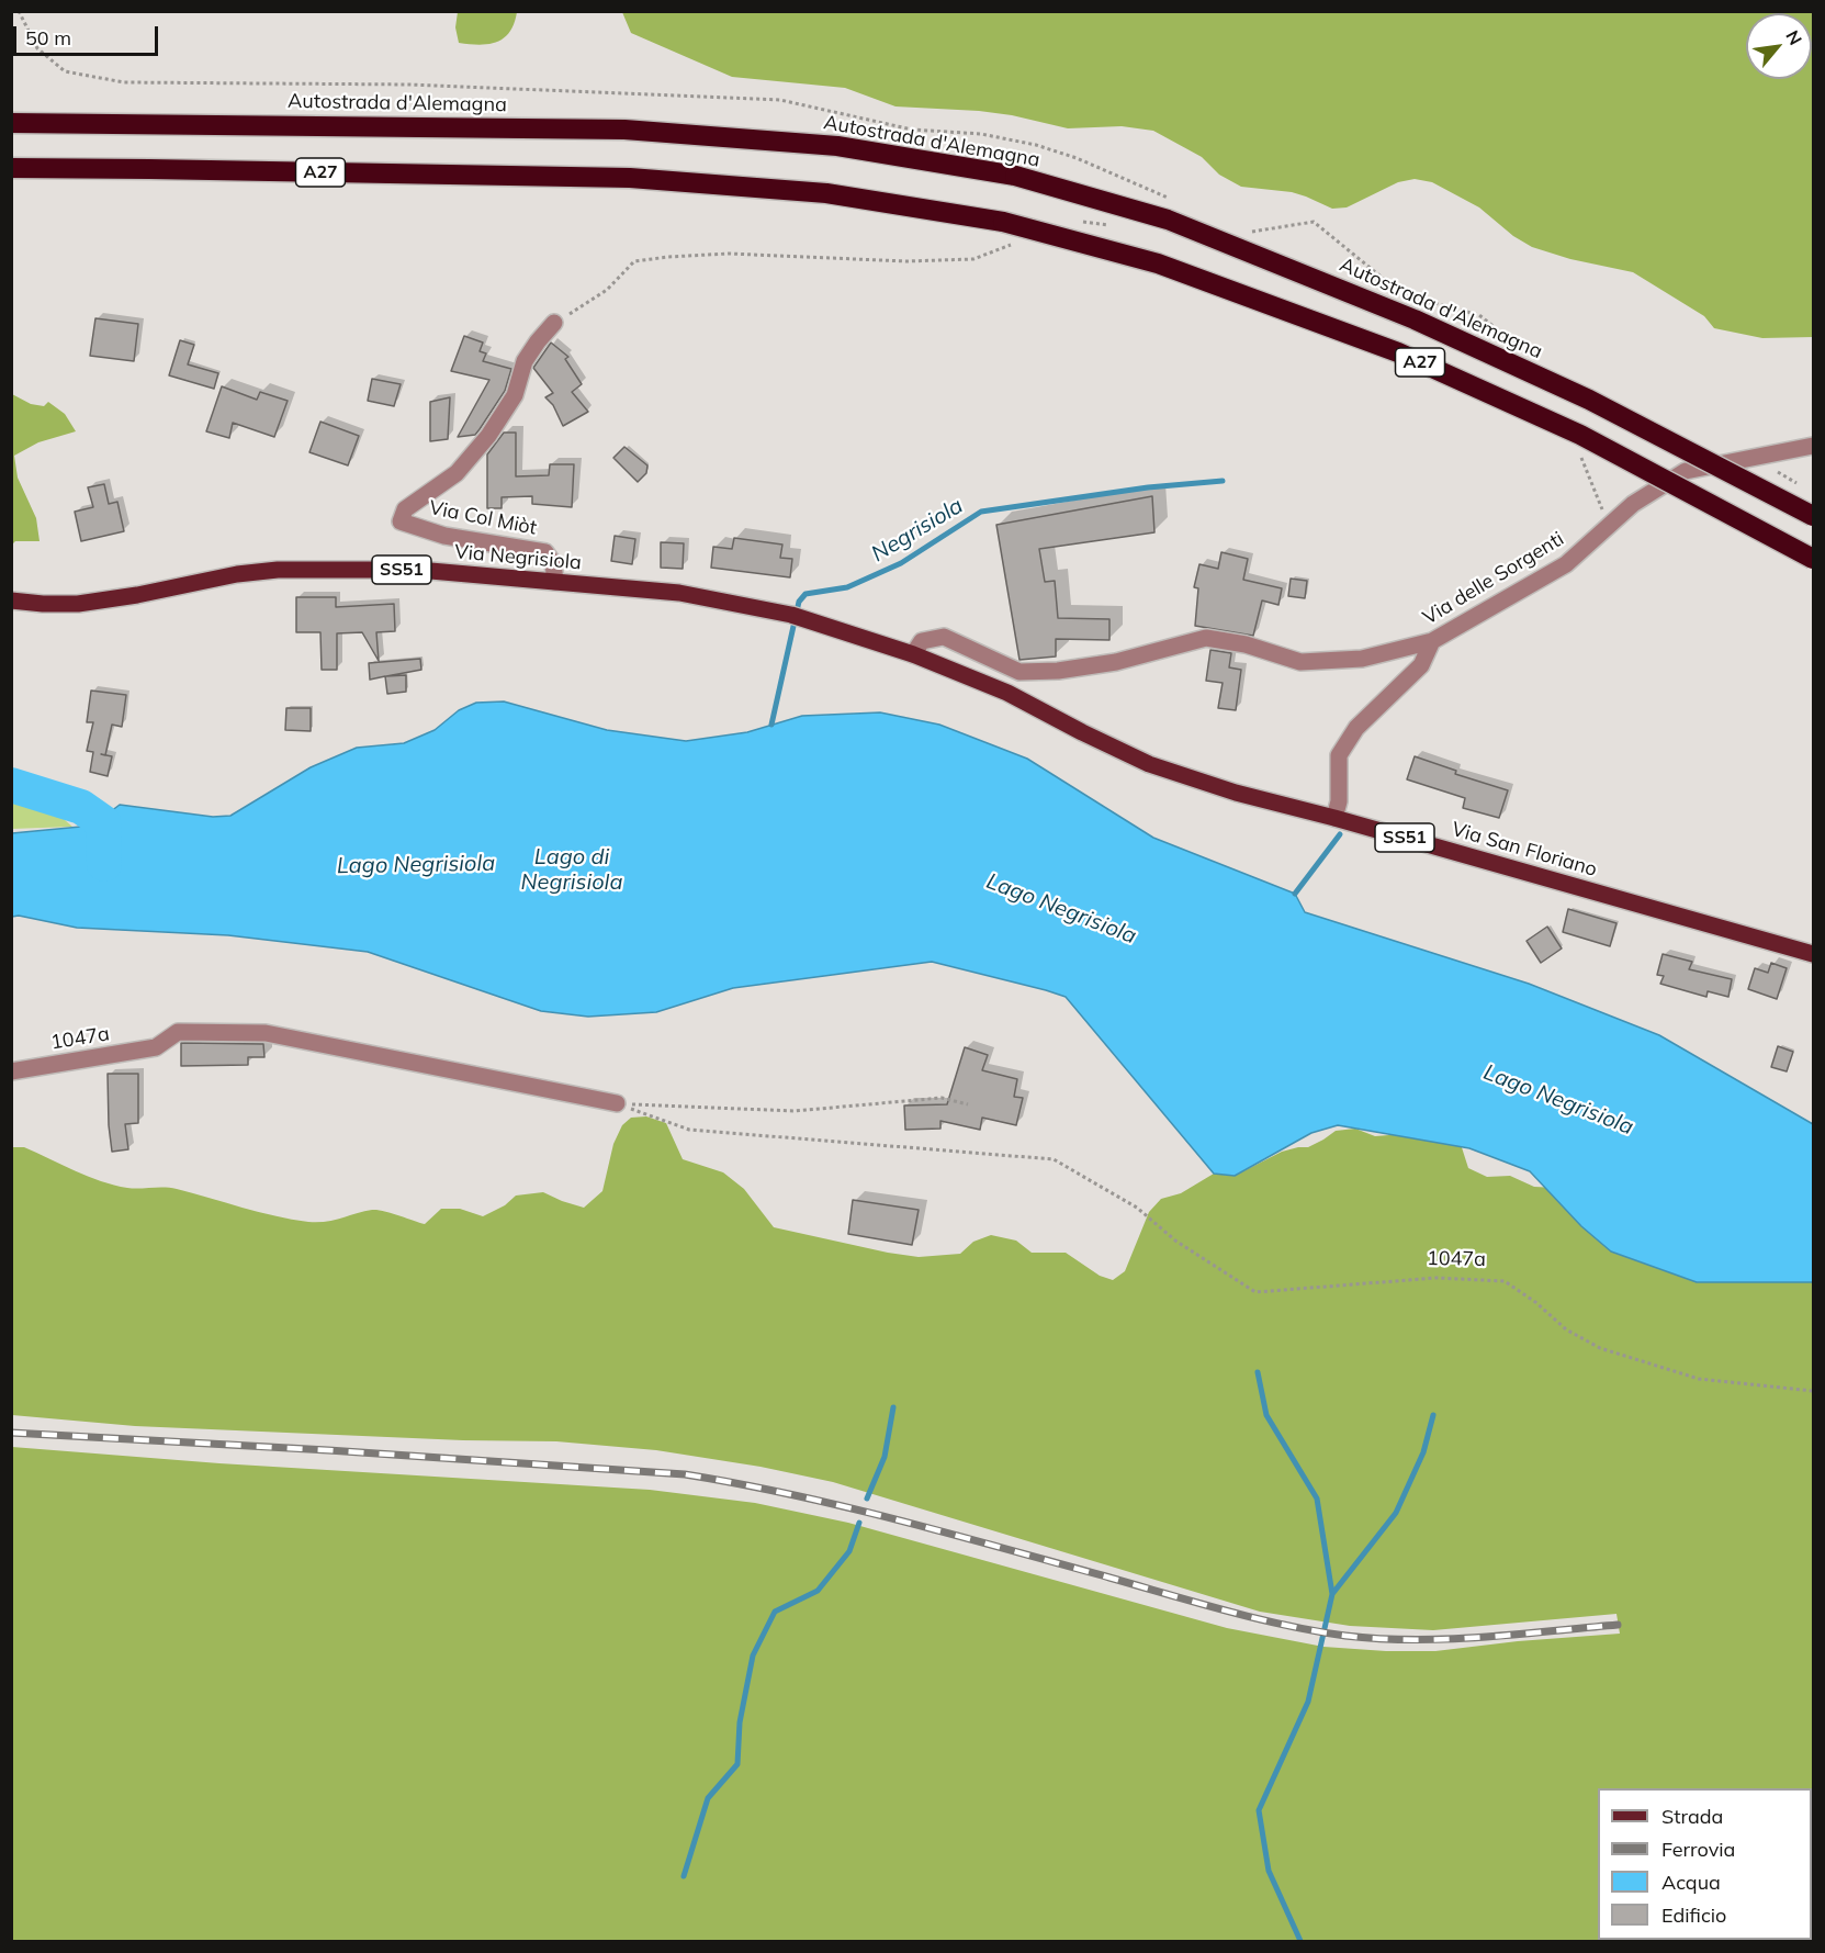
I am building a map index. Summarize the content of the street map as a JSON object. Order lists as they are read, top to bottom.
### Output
{
  "streets": {
    "highway": ["Autostrada d'Alemagna", "A27"],
    "main road": ["Via Negrisiola", "SS51", "Via San Floriano"],
    "street": ["Via Col Miòt", "Via delle Sorgenti", "1047a"]
  },
  "crossings": [
    ["Via Col Miòt", "Via Negrisiola"],
    ["Via Negrisiola", "Via delle Sorgenti"],
    ["Via Negrisiola", "Via San Floriano"]
  ],
  "water": ["Negrisiola", "Lago di Negrisiola", "Lago Negrisiola"],
  "legend": [
    "Strada",
    "Ferrovia",
    "Acqua",
    "Edificio"
  ],
  "scale_bar": "50 m",
  "north": "top right"
}
